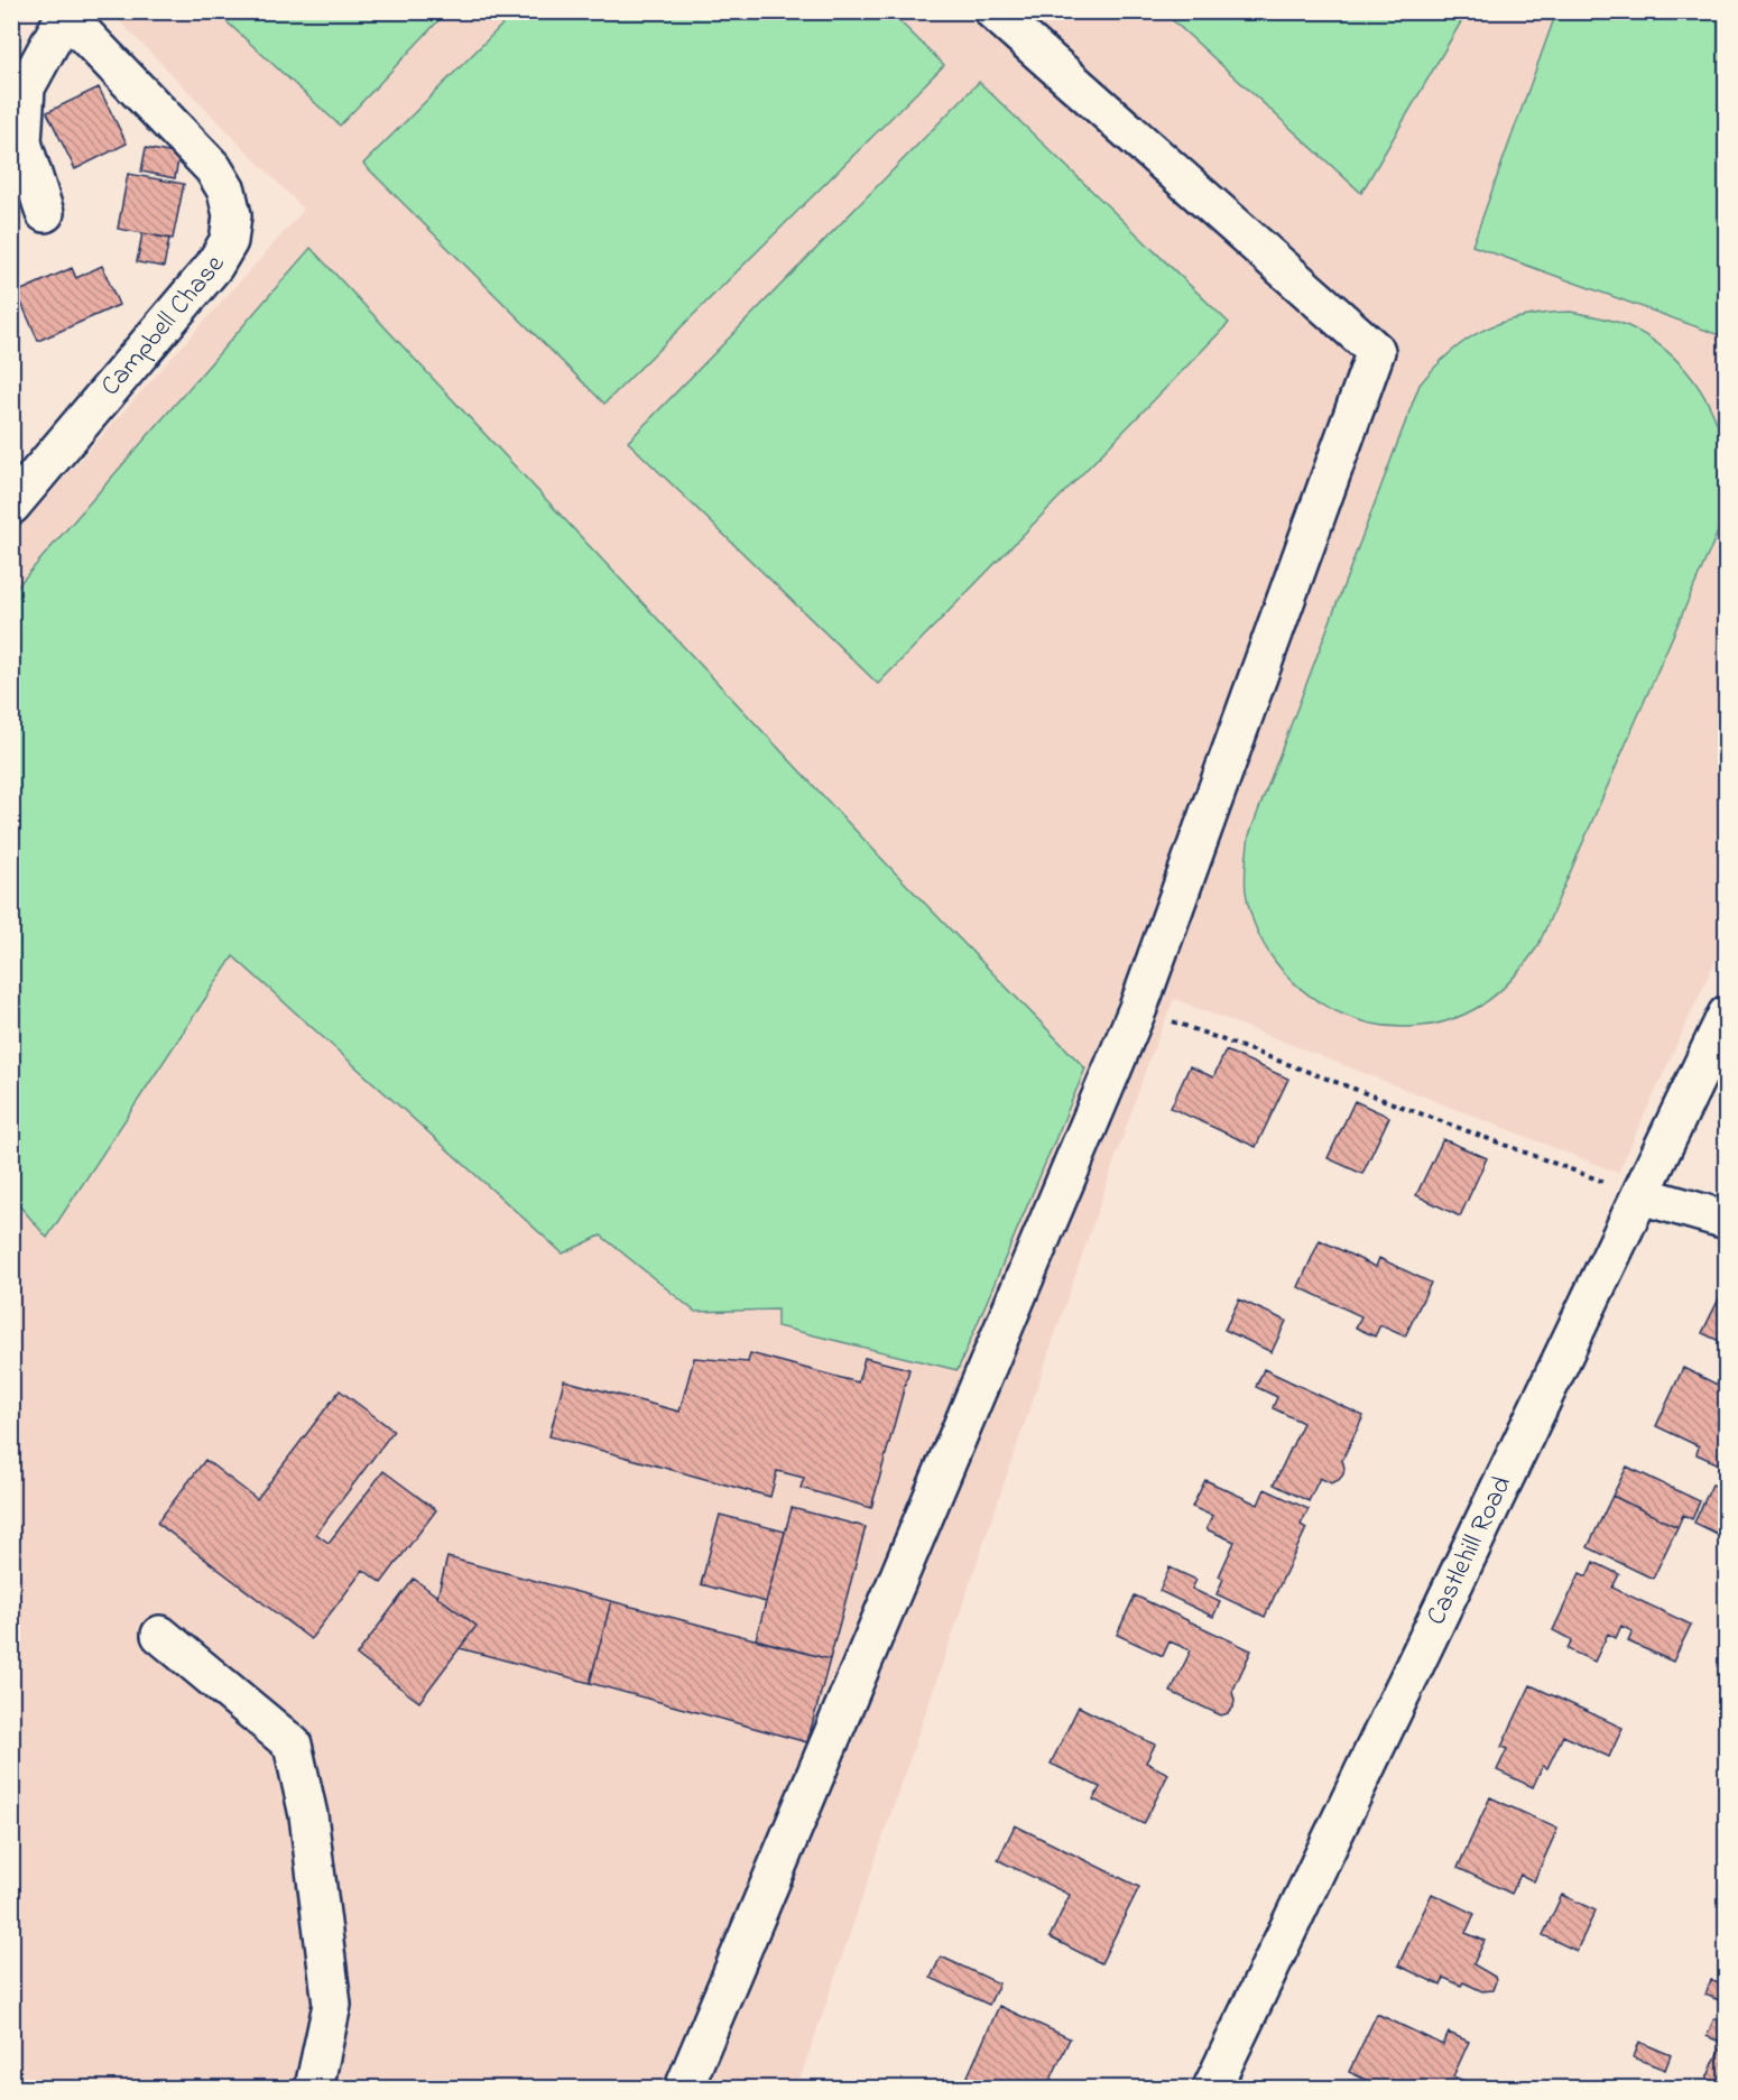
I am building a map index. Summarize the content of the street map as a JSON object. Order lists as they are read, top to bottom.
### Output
{
  "streets": {
    "street": ["Campbell Chase", "Castlehill Road"]
  }
}
